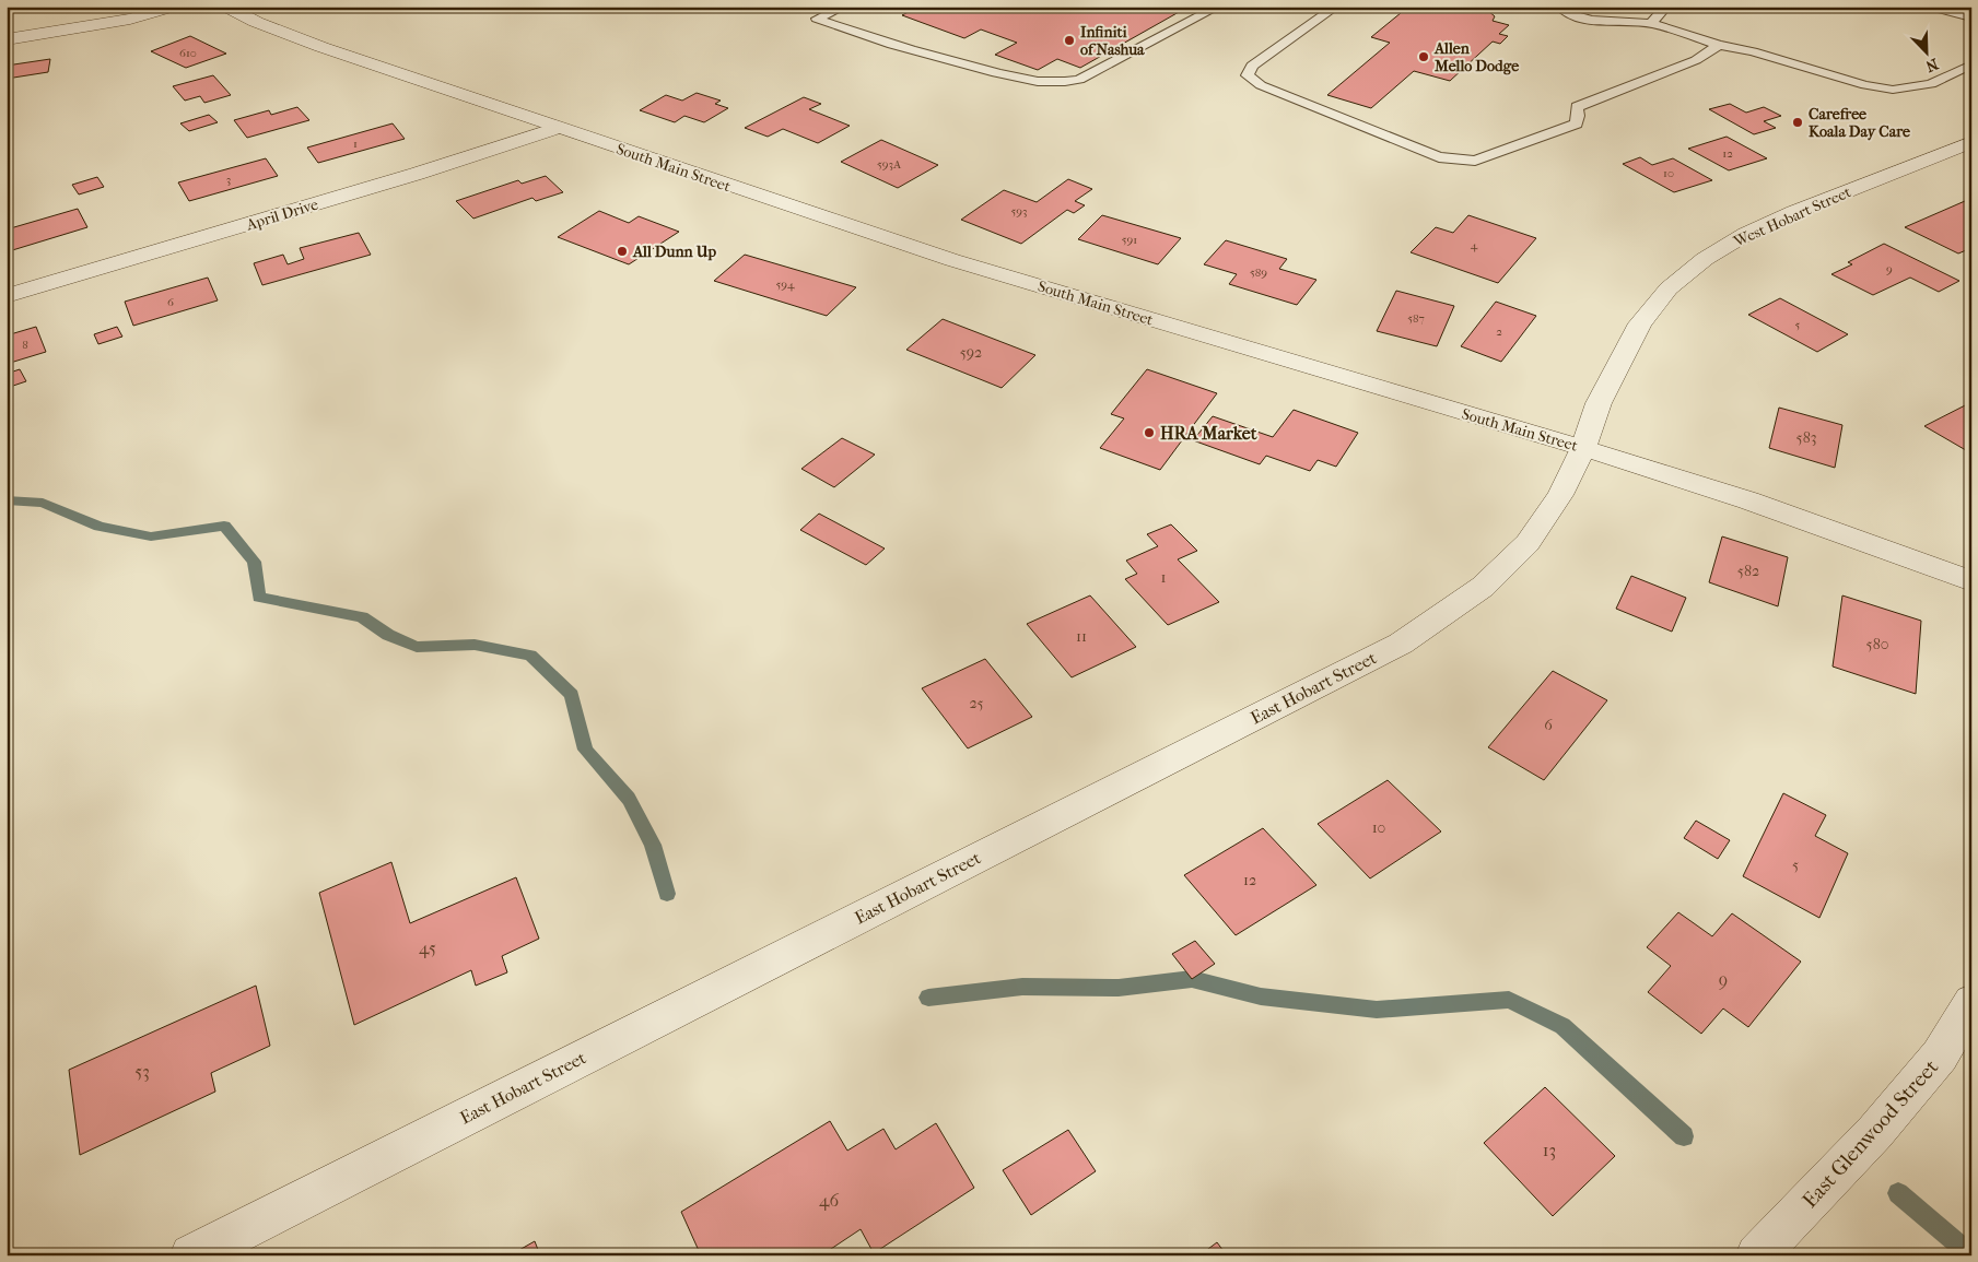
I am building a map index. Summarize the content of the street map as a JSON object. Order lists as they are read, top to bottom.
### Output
{
  "streets": {
    "street": [
      "South Main Street",
      "April Drive",
      "West Hobart Street",
      "East Hobart Street",
      "East Glenwood Street"
    ]
  },
  "crossings": [
    ["South Main Street", "April Drive"],
    ["South Main Street", "West Hobart Street"],
    ["South Main Street", "East Hobart Street"],
    ["West Hobart Street", "East Hobart Street"]
  ],
  "places": [
    "Infiniti of Nashua",
    "Allen Mello Dodge",
    "Carefree Koala Day Care",
    "All Dunn Up",
    "HRA Market"
  ],
  "house_numbers": [
    "610",
    "1",
    "12",
    "593A",
    "10",
    "3",
    "593",
    "591",
    "4",
    "9",
    "589",
    "594",
    "6",
    "587",
    "5",
    "2",
    "8",
    "592",
    "583",
    "582",
    "1",
    "11",
    "580",
    "25",
    "6",
    "10",
    "5",
    "12",
    "45",
    "9",
    "53",
    "13",
    "46"
  ],
  "north": "bottom right"
}
